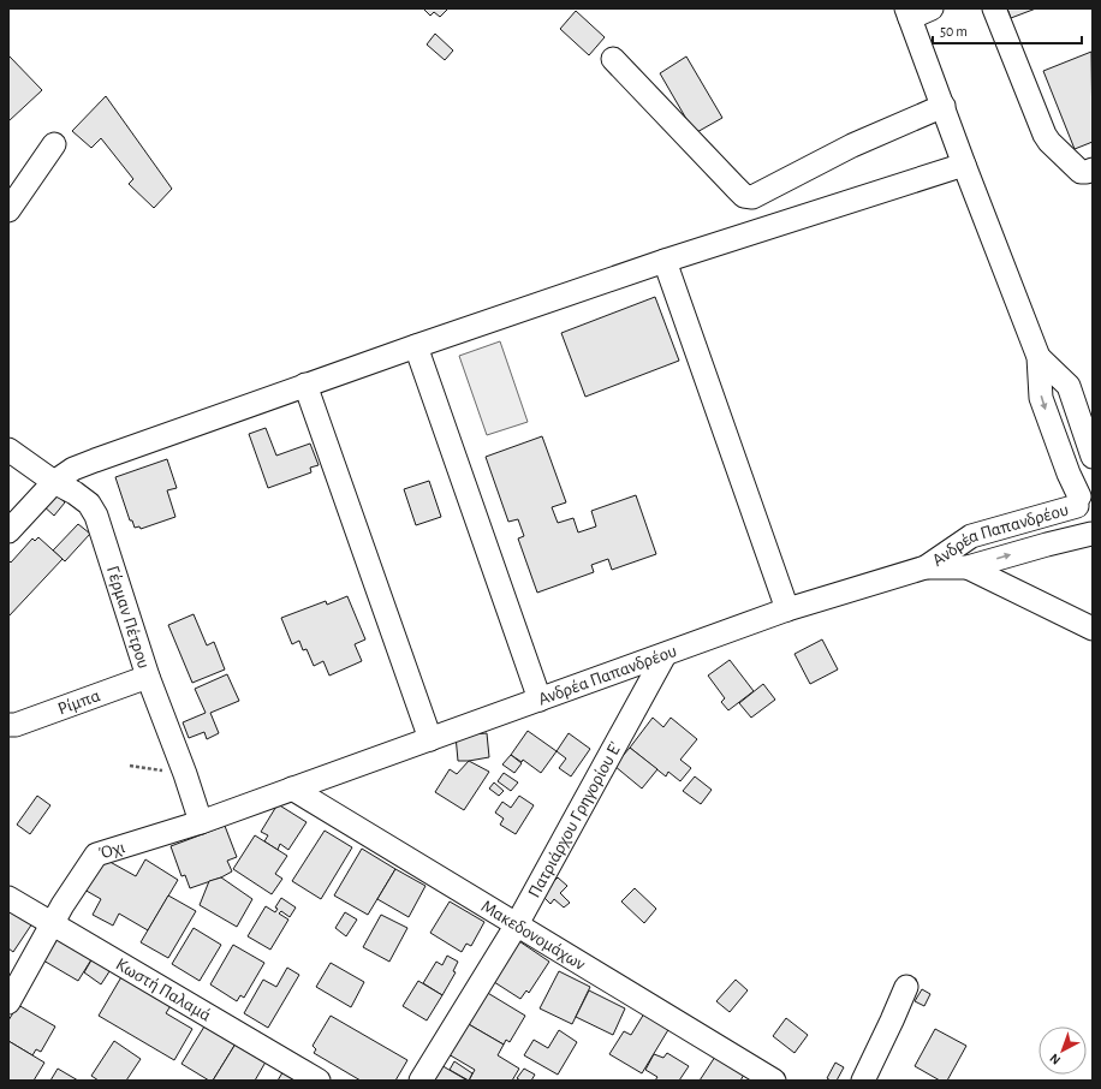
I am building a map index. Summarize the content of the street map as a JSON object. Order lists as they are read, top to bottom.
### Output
{
  "streets": {
    "street": [
      "Ανδρέα Παπανδρέου",
      "Γέρμαν Πέτρου",
      "Ρίμπα",
      "Πατριάρχου Γρηγορίου Ε'",
      "Όχι",
      "Μακεδονομάχων",
      "Κωστή Παλαμά"
    ]
  },
  "crossings": [
    ["Ανδρέα Παπανδρέου", "Πατριάρχου Γρηγορίου Ε'"],
    ["Ανδρέα Παπανδρέου", "Όχι"],
    ["Ανδρέα Παπανδρέου", "Μακεδονομάχων"],
    ["Γέρμαν Πέτρου", "Ρίμπα"],
    ["Γέρμαν Πέτρου", "Όχι"],
    ["Πατριάρχου Γρηγορίου Ε'", "Μακεδονομάχων"],
    ["Όχι", "Μακεδονομάχων"],
    ["Όχι", "Κωστή Παλαμά"]
  ],
  "scale_bar": "50 m",
  "north": "bottom left"
}
